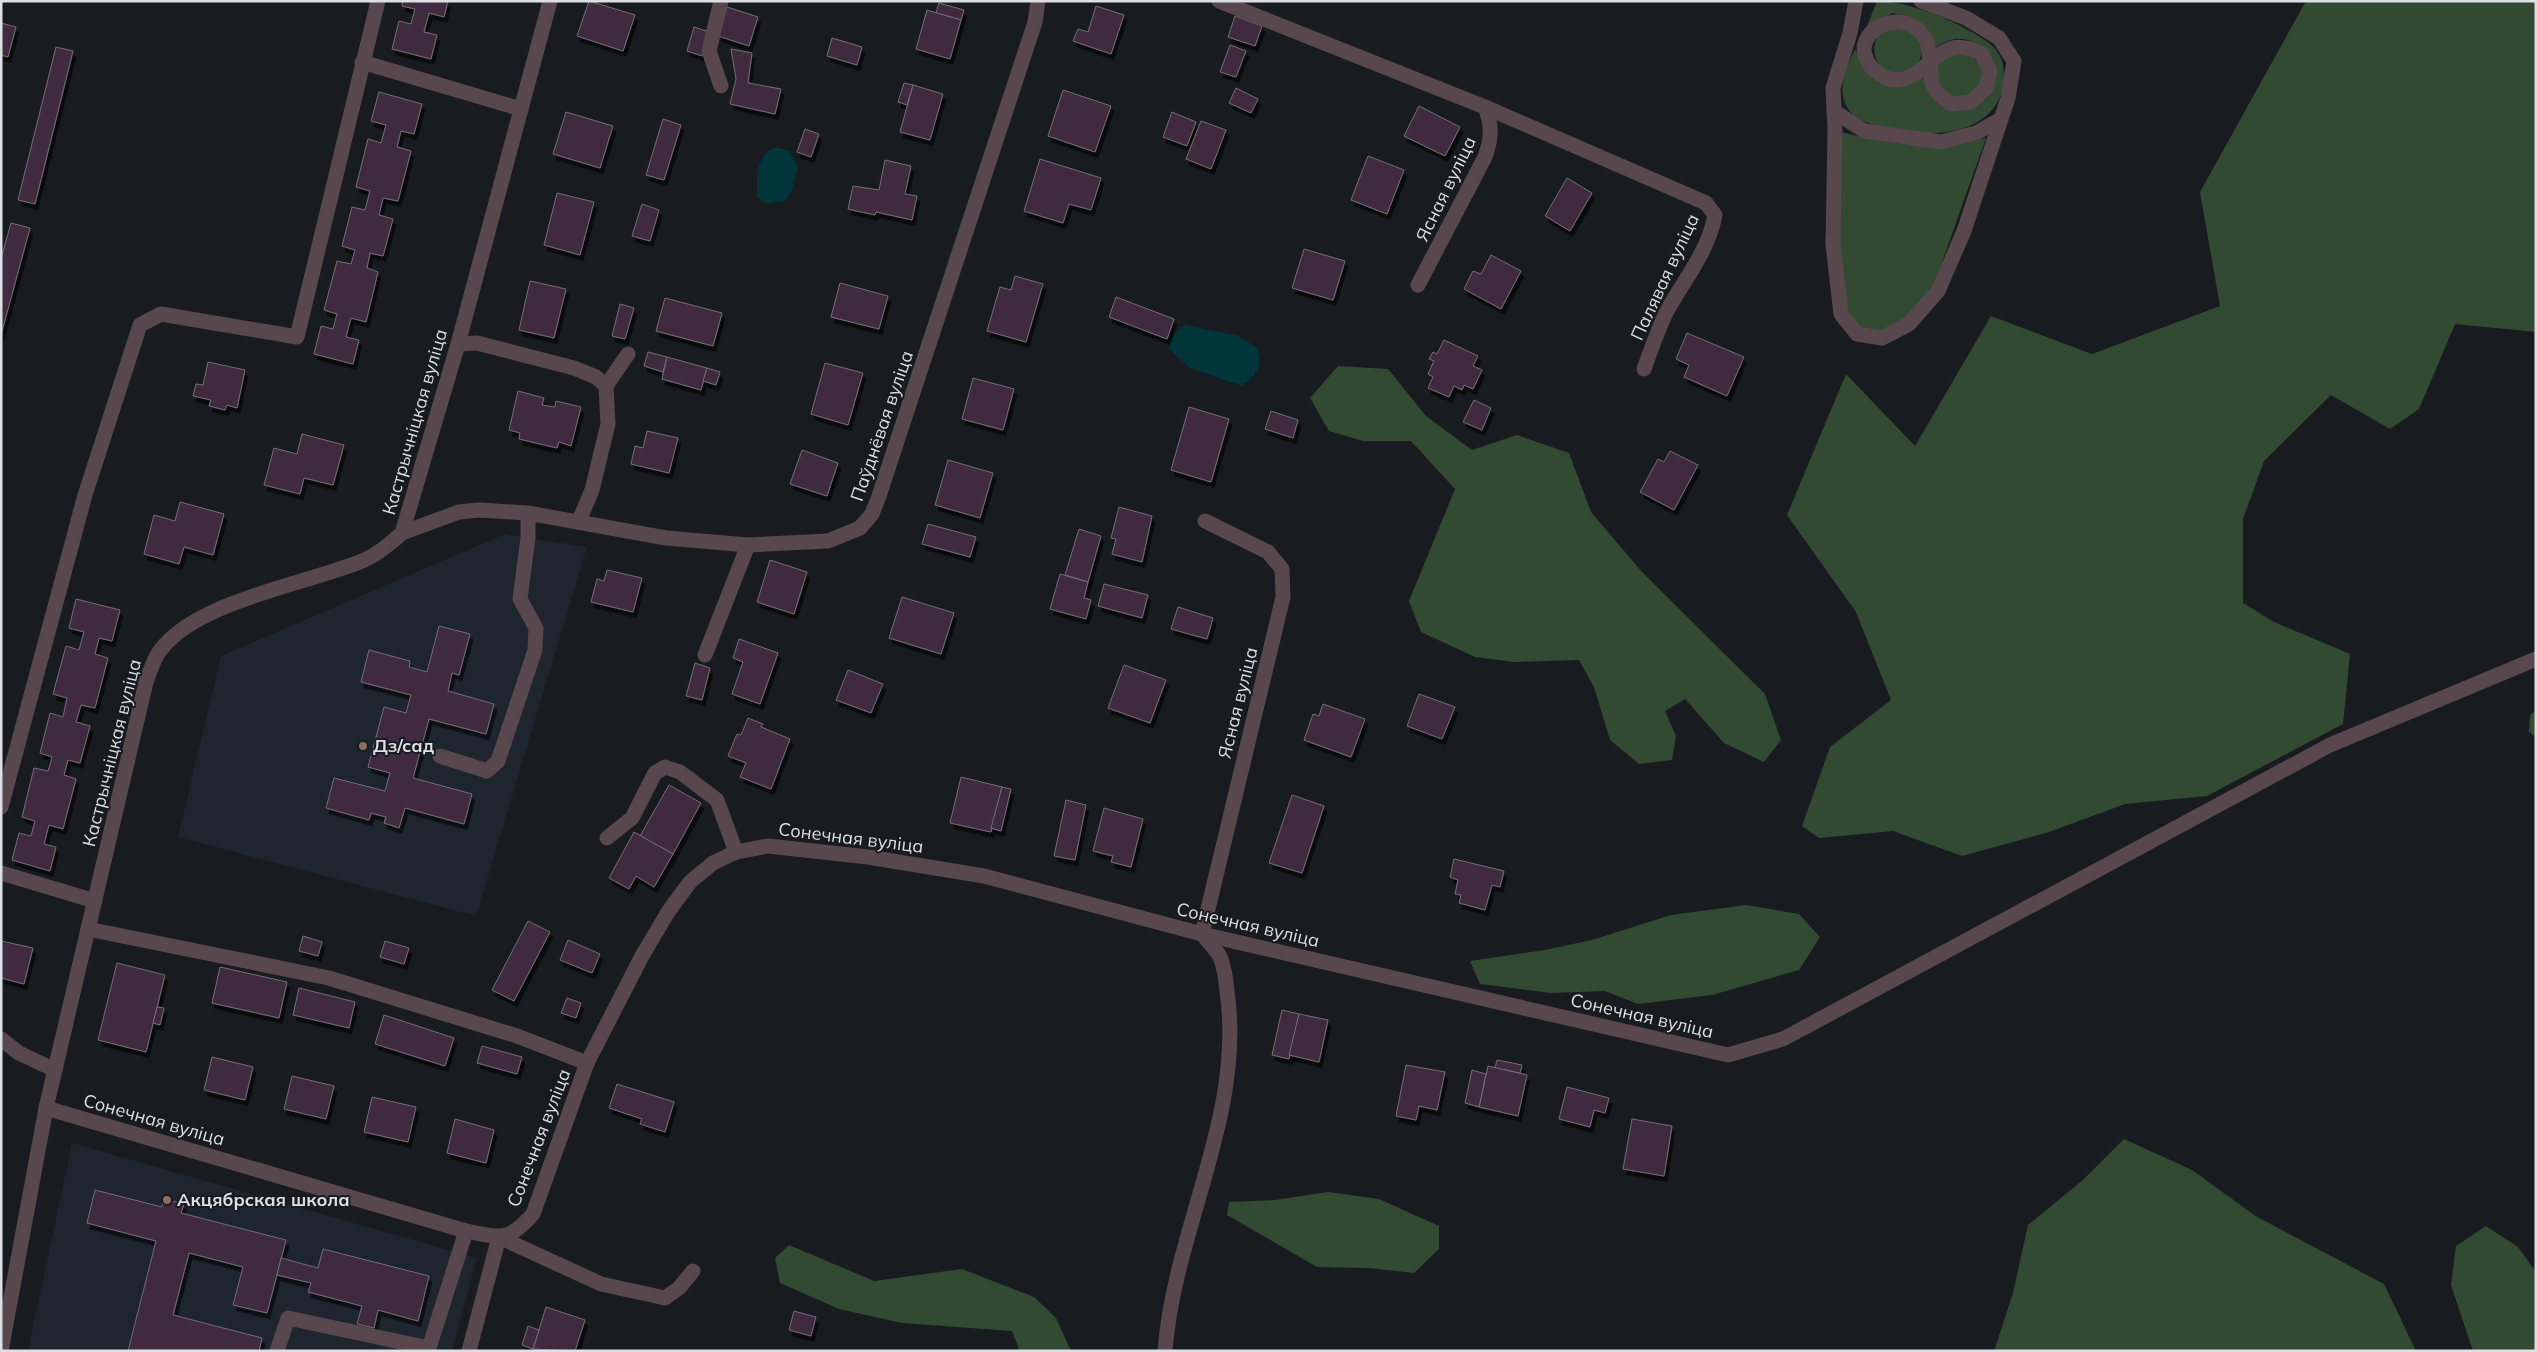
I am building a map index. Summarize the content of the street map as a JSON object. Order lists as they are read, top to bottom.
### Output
{
  "streets": {
    "street": [
      "Ясная вуліца",
      "Палявая вуліца",
      "Кастрычніцкая вуліца",
      "Паўднёвая вуліца",
      "Сонечная вуліца"
    ]
  },
  "crossings": [
    ["Ясная вуліца", "Палявая вуліца"],
    ["Ясная вуліца", "Сонечная вуліца"],
    ["Кастрычніцкая вуліца", "Паўднёвая вуліца"],
    ["Кастрычніцкая вуліца", "Сонечная вуліца"]
  ],
  "places": ["Дз/сад", "Акцябрская школа"]
}
